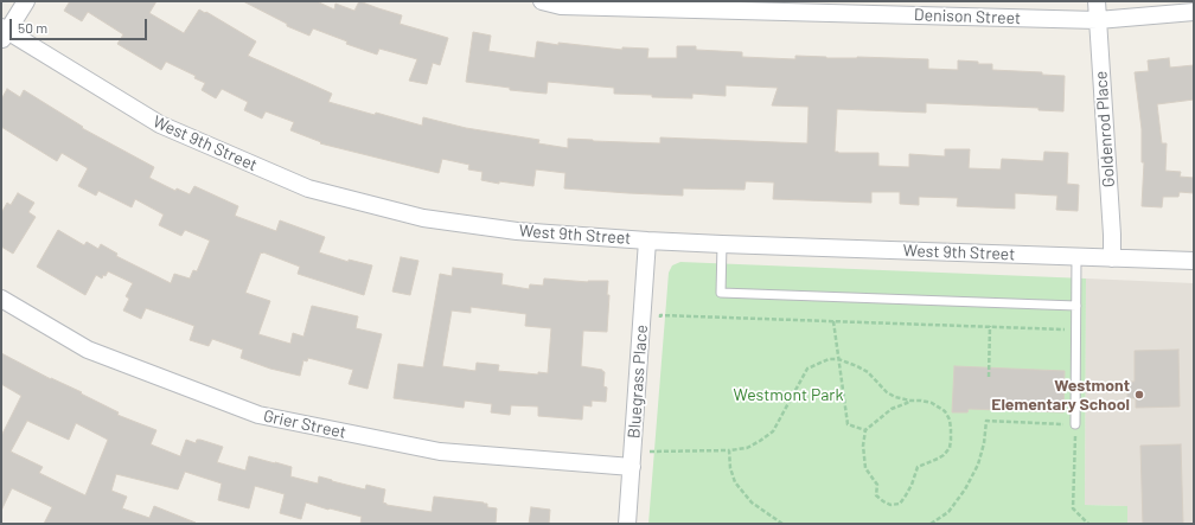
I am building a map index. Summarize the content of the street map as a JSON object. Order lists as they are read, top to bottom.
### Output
{
  "streets": {
    "street": [
      "Denison Street",
      "Goldenrod Place",
      "West 9th Street",
      "Bluegrass Place",
      "Grier Street"
    ]
  },
  "crossings": [
    ["Denison Street", "Goldenrod Place"],
    ["Goldenrod Place", "West 9th Street"],
    ["West 9th Street", "Bluegrass Place"],
    ["Bluegrass Place", "Grier Street"]
  ],
  "parks": ["Westmont Park"],
  "places": ["Westmont Elementary School"],
  "scale_bar": "50 m"
}
